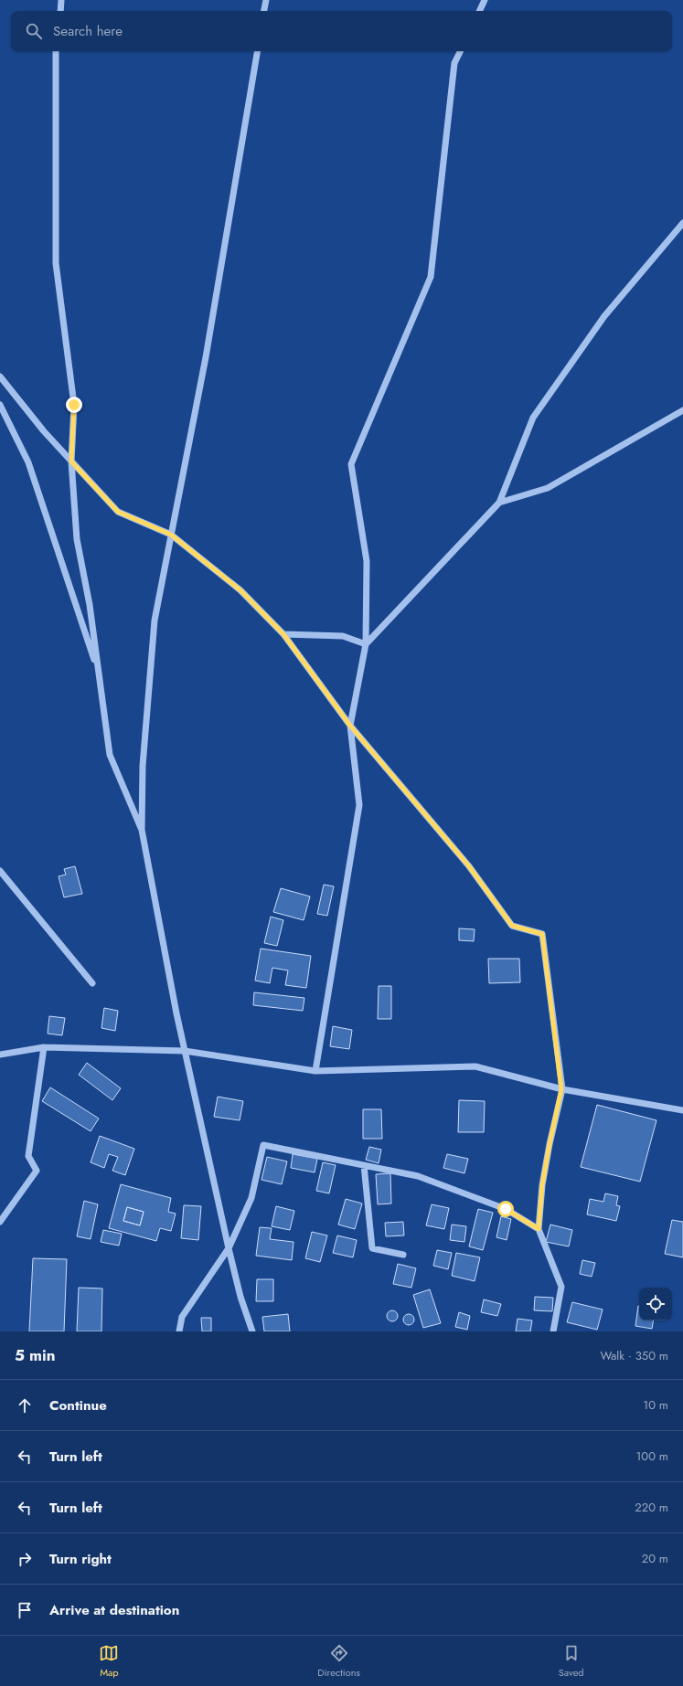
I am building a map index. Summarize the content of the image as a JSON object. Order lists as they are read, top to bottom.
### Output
{
  "page": {
    "search": "Search here",
    "heading": ["5 min", "Walk · 350 m"],
    "list": [
      ["Continue", "10 m"],
      ["Turn left", "100 m"],
      ["Turn left", "220 m"],
      ["Turn right", "20 m"],
      "Arrive at destination"
    ],
    "nav": ["Map", "Directions", "Saved"]
  }
}
